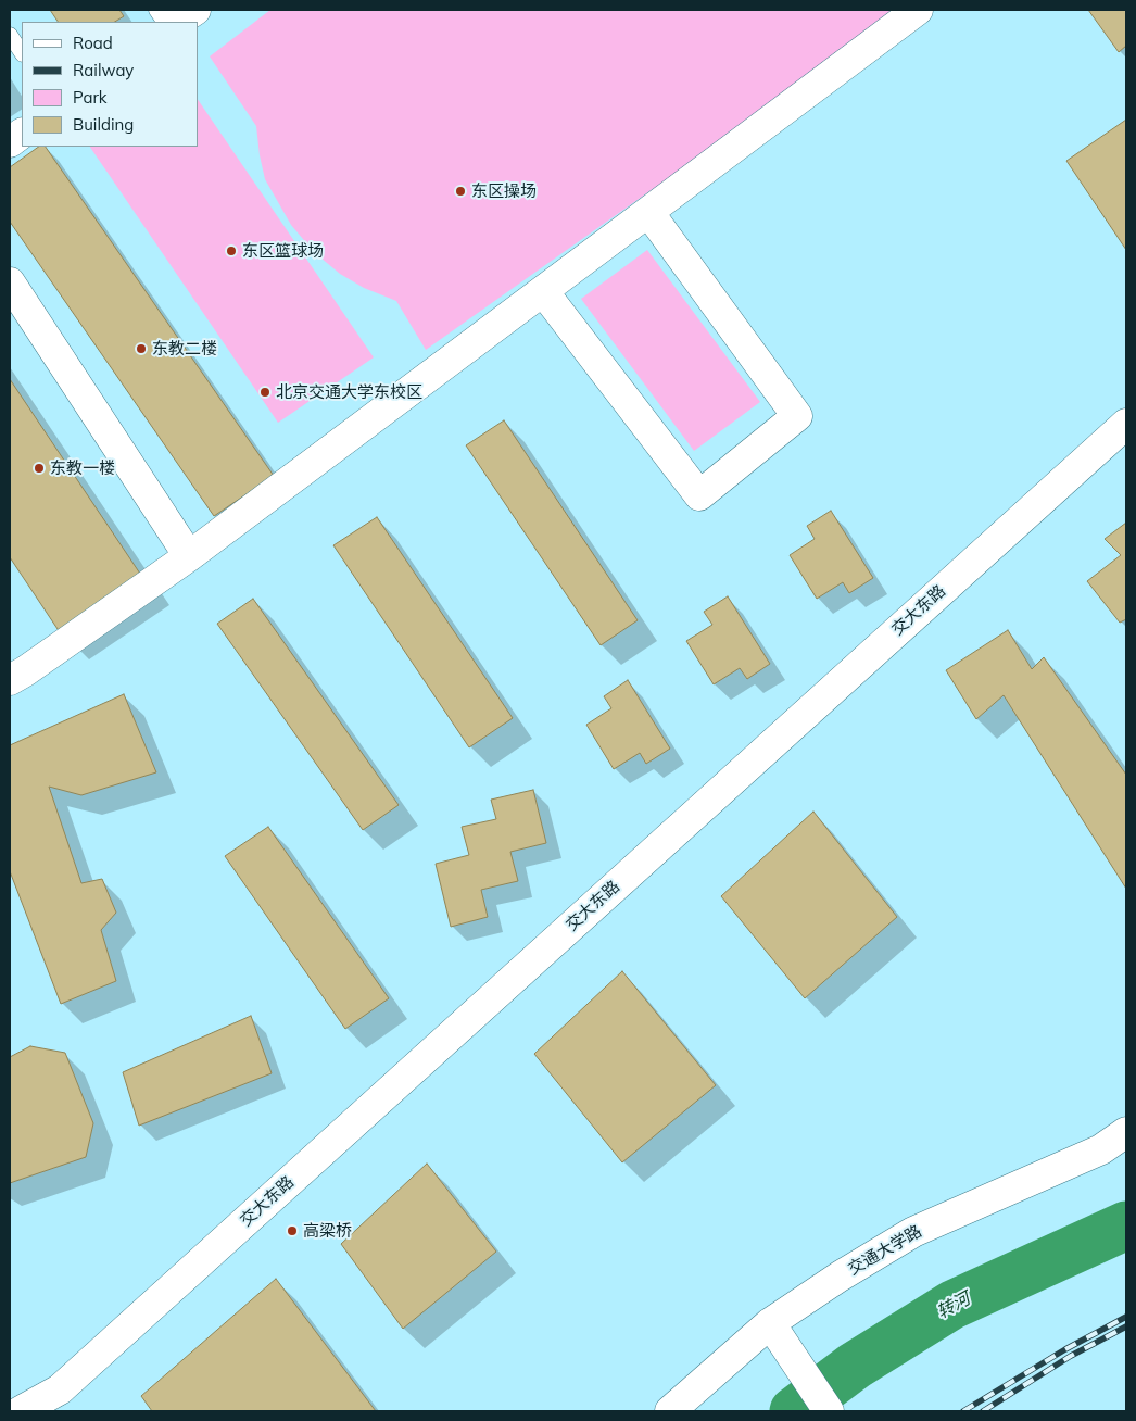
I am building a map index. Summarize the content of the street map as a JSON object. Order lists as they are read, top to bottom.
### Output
{
  "streets": {
    "street": ["交大东路", "交通大学路"]
  },
  "water": ["转河"],
  "places": [
    "东区操场",
    "东区篮球场",
    "东教二楼",
    "北京交通大学东校区",
    "东教一楼",
    "高梁桥"
  ],
  "legend": [
    "Road",
    "Railway",
    "Park",
    "Building"
  ]
}
